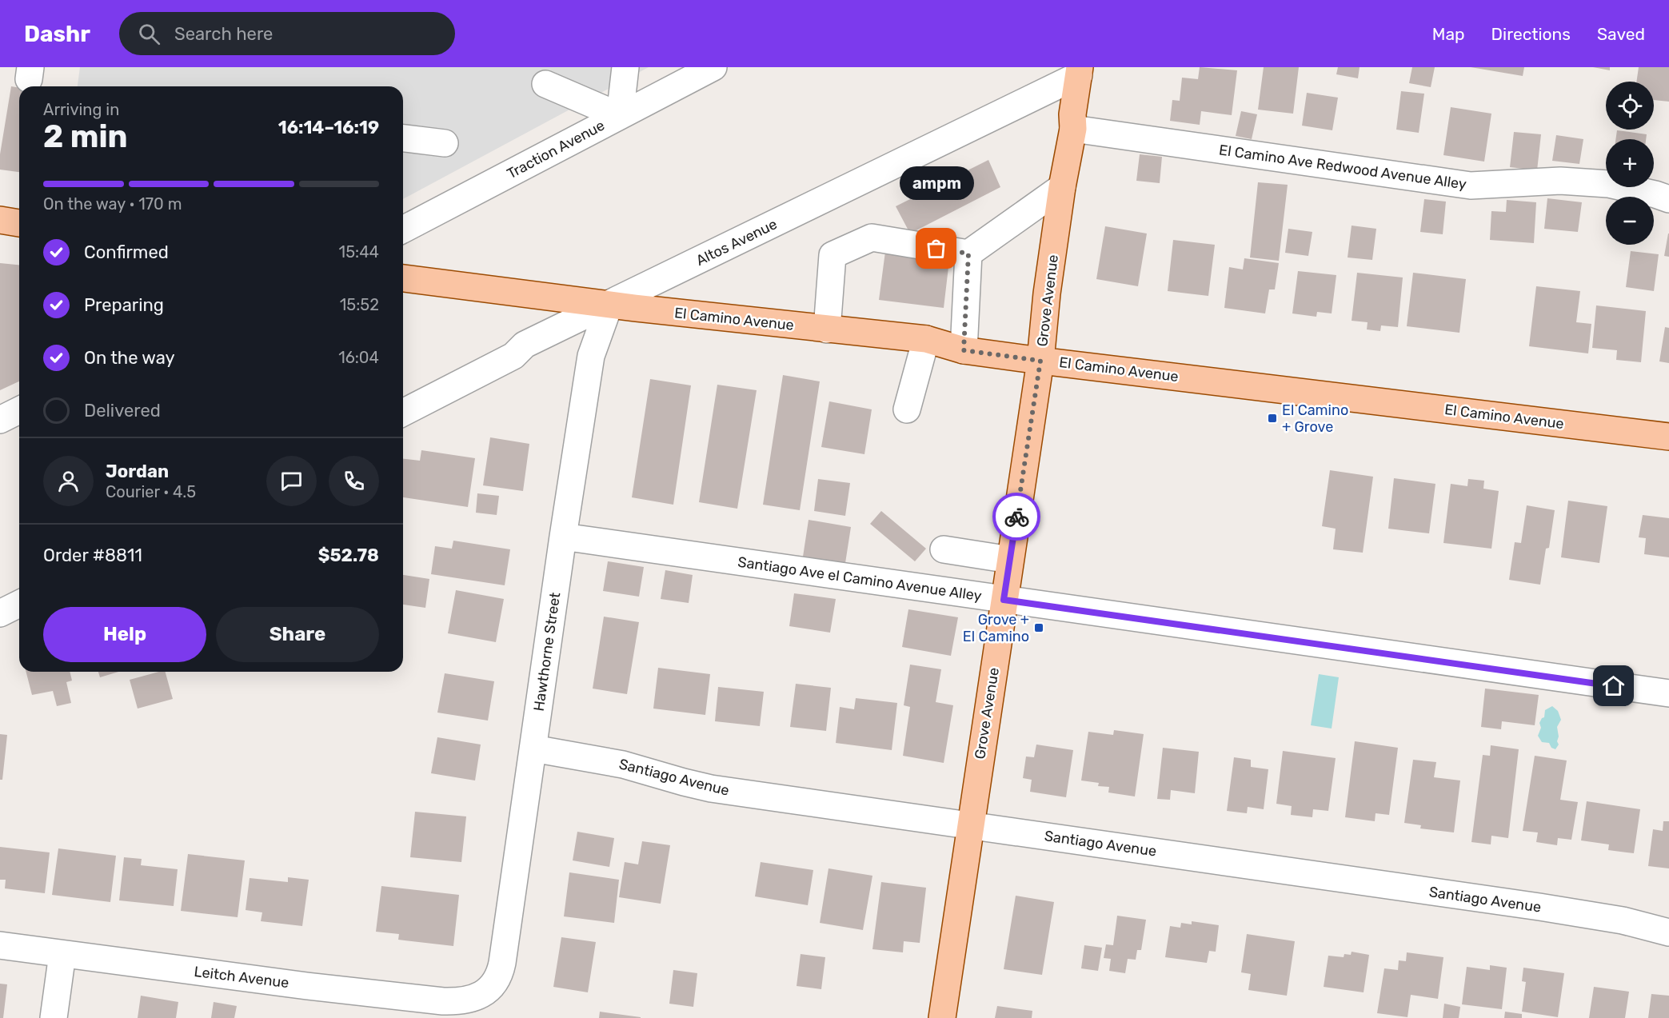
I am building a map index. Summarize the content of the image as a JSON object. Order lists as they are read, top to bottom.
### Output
{
  "streets": {
    "main road": ["Grove Avenue", "El Camino Avenue"],
    "street": [
      "Traction Avenue",
      "El Camino Ave Redwood Avenue Alley",
      "Altos Avenue",
      "Santiago Ave el Camino Avenue Alley",
      "Hawthorne Street",
      "Santiago Avenue",
      "Leitch Avenue"
    ]
  },
  "crossings": [
    ["El Camino Ave Redwood Avenue Alley", "Grove Avenue"],
    ["Altos Avenue", "Grove Avenue"],
    ["Altos Avenue", "El Camino Avenue"],
    ["Altos Avenue", "Hawthorne Street"],
    ["Grove Avenue", "El Camino Avenue"],
    ["Grove Avenue", "Santiago Ave el Camino Avenue Alley"],
    ["Grove Avenue", "Santiago Avenue"],
    ["El Camino Avenue", "Hawthorne Street"],
    ["Santiago Ave el Camino Avenue Alley", "Hawthorne Street"],
    ["Hawthorne Street", "Santiago Avenue"],
    ["Hawthorne Street", "Leitch Avenue"]
  ],
  "places": {
    "other": ["ampm"],
    "transit": ["El Camino + Grove", "Grove + El Camino"]
  },
  "page": {
    "header": "Dashr",
    "search": "Search here",
    "nav": ["Map", "Directions", "Saved"],
    "map_buttons": ["+", "−"],
    "heading": ["2 min", "Arriving in", "16:14–16:19"],
    "panel": [
      "Jordan",
      "Courier · 4.5",
      "Order #8811",
      "$52.78"
    ],
    "bubble": "ampm",
    "bar": "On the way · 170 m",
    "list": [
      ["Confirmed", "15:44"],
      ["Preparing", "15:52"],
      ["On the way", "16:04"],
      "Delivered"
    ],
    "buttons": ["Help", "Share"]
  }
}
